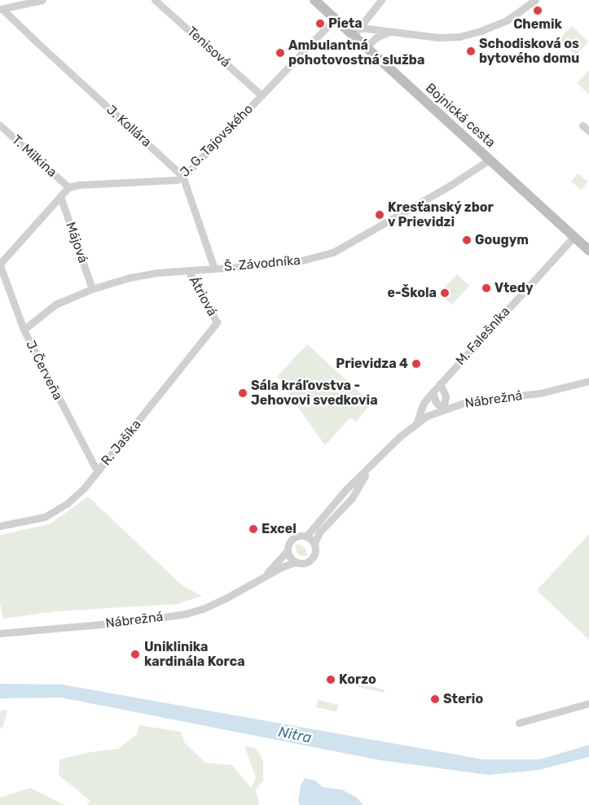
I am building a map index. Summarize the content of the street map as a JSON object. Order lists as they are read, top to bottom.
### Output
{
  "streets": {
    "street": [
      "Tenisová",
      "Bojnická cesta",
      "J. Kollára",
      "J. G. Tajovského",
      "T. Milkina",
      "Májová",
      "Š. Závodníka",
      "Átriová",
      "M. Falešníka",
      "J. Červeňa",
      "Nábrežná",
      "R. Jašíka"
    ]
  },
  "crossings": [
    ["Tenisová", "J. G. Tajovského"],
    ["Bojnická cesta", "J. G. Tajovského"],
    ["Bojnická cesta", "Š. Závodníka"],
    ["Bojnická cesta", "M. Falešníka"],
    ["J. Kollára", "J. G. Tajovského"],
    ["J. Kollára", "Š. Závodníka"],
    ["J. G. Tajovského", "T. Milkina"],
    ["Májová", "Š. Závodníka"],
    ["Š. Závodníka", "Átriová"],
    ["Š. Závodníka", "J. Červeňa"],
    ["Átriová", "R. Jašíka"],
    ["M. Falešníka", "Nábrežná"],
    ["J. Červeňa", "R. Jašíka"]
  ],
  "water": ["Nitra"],
  "places": [
    "Chemik",
    "Pieta",
    "Schodisková os bytového domu",
    "Ambulantná pohotovostná služba",
    "Kresťanský zbor v Prievidzi",
    "Gougym",
    "Vtedy",
    "e-Škola",
    "Prievidza 4",
    "Sála kráľovstva - Jehovovi svedkovia",
    "Excel",
    "Uniklinika kardinála Korca",
    "Korzo",
    "Sterio"
  ]
}
